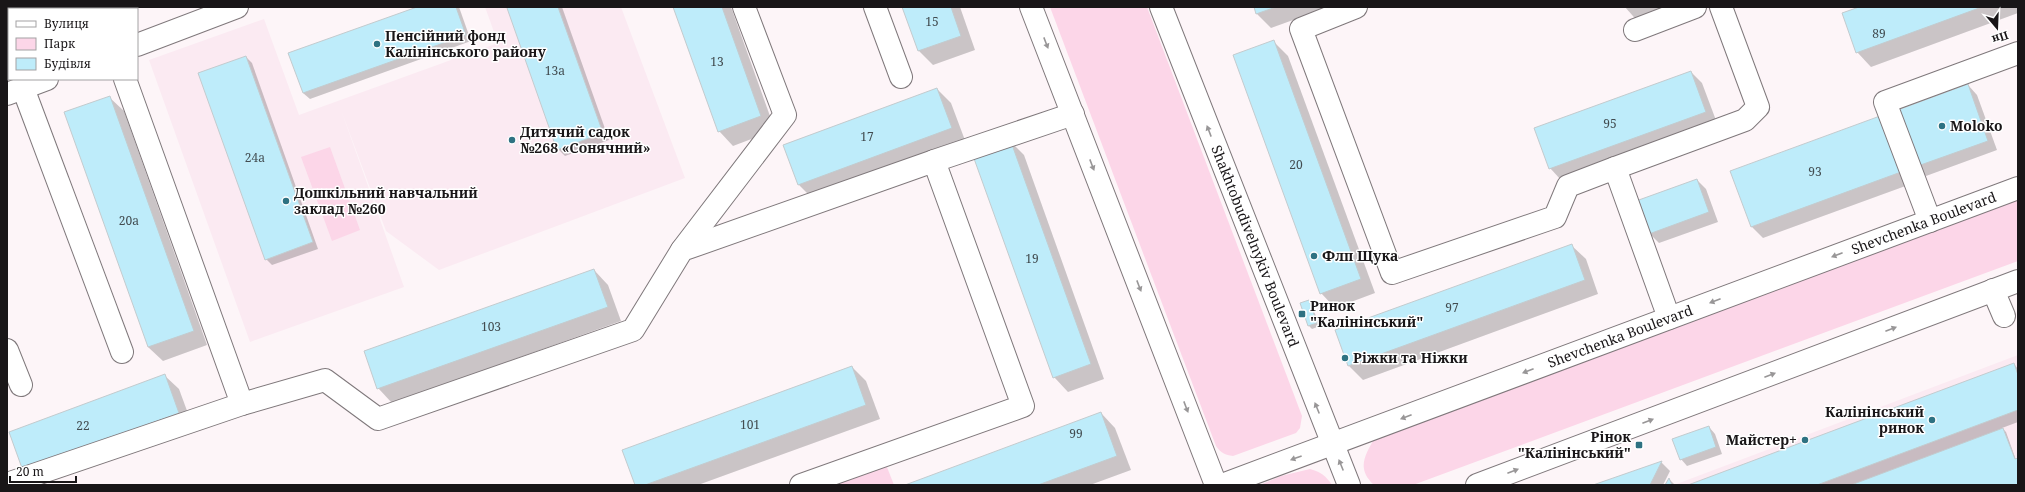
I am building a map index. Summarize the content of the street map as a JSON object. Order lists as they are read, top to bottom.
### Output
{
  "streets": {
    "main road": ["Shevchenka Boulevard", "Shakhtobudivelnykiv Boulevard"]
  },
  "crossings": [
    ["Shevchenka Boulevard", "Shakhtobudivelnykiv Boulevard"]
  ],
  "places": {
    "other": [
      "Пенсійний фонд Калінінського району",
      "Moloko",
      "Дитячий садок №268 «Сонячний»",
      "Дошкільний навчальний заклад №260",
      "Флп Щука",
      "Ріжки та Ніжки",
      "Калінінський ринок",
      "Майстер+"
    ],
    "transit": ["Ринок \"Калінінський\"", "Рінок \"Калінінський\""]
  },
  "house_numbers": [
    "15",
    "89",
    "13",
    "13а",
    "95",
    "17",
    "24а",
    "20",
    "93",
    "20а",
    "19",
    "97",
    "103",
    "101",
    "22",
    "99"
  ],
  "legend": ["Вулиця", "Парк", "Будівля"],
  "scale_bar": "20 m",
  "north": "bottom"
}
